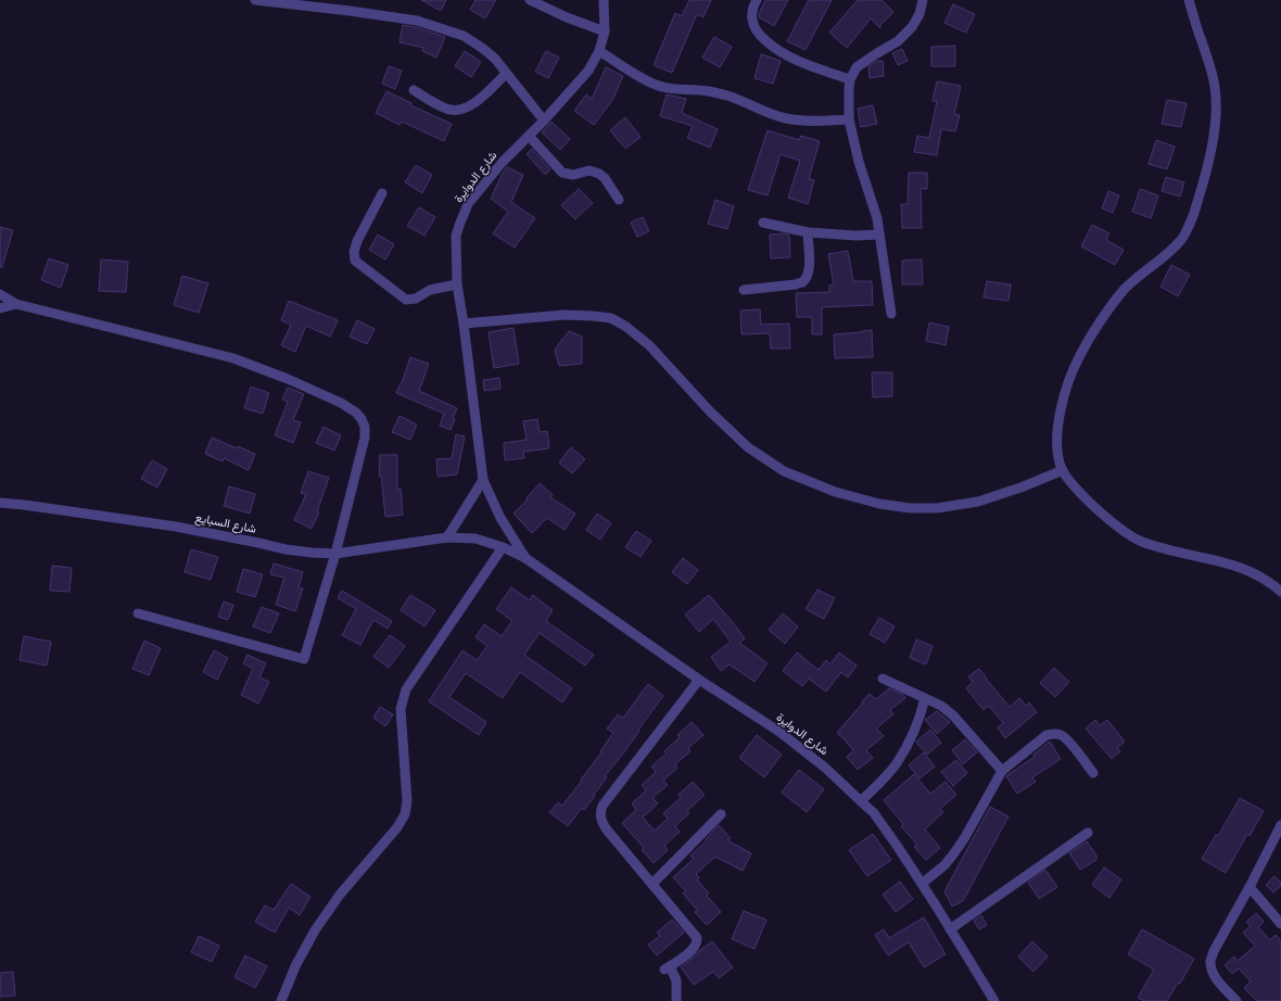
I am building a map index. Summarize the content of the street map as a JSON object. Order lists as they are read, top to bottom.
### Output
{
  "streets": {
    "street": ["شارع الدوايرة", "شارع السبايع"]
  },
  "crossings": [
    ["شارع الدوايرة", "شارع السبايع"]
  ]
}
